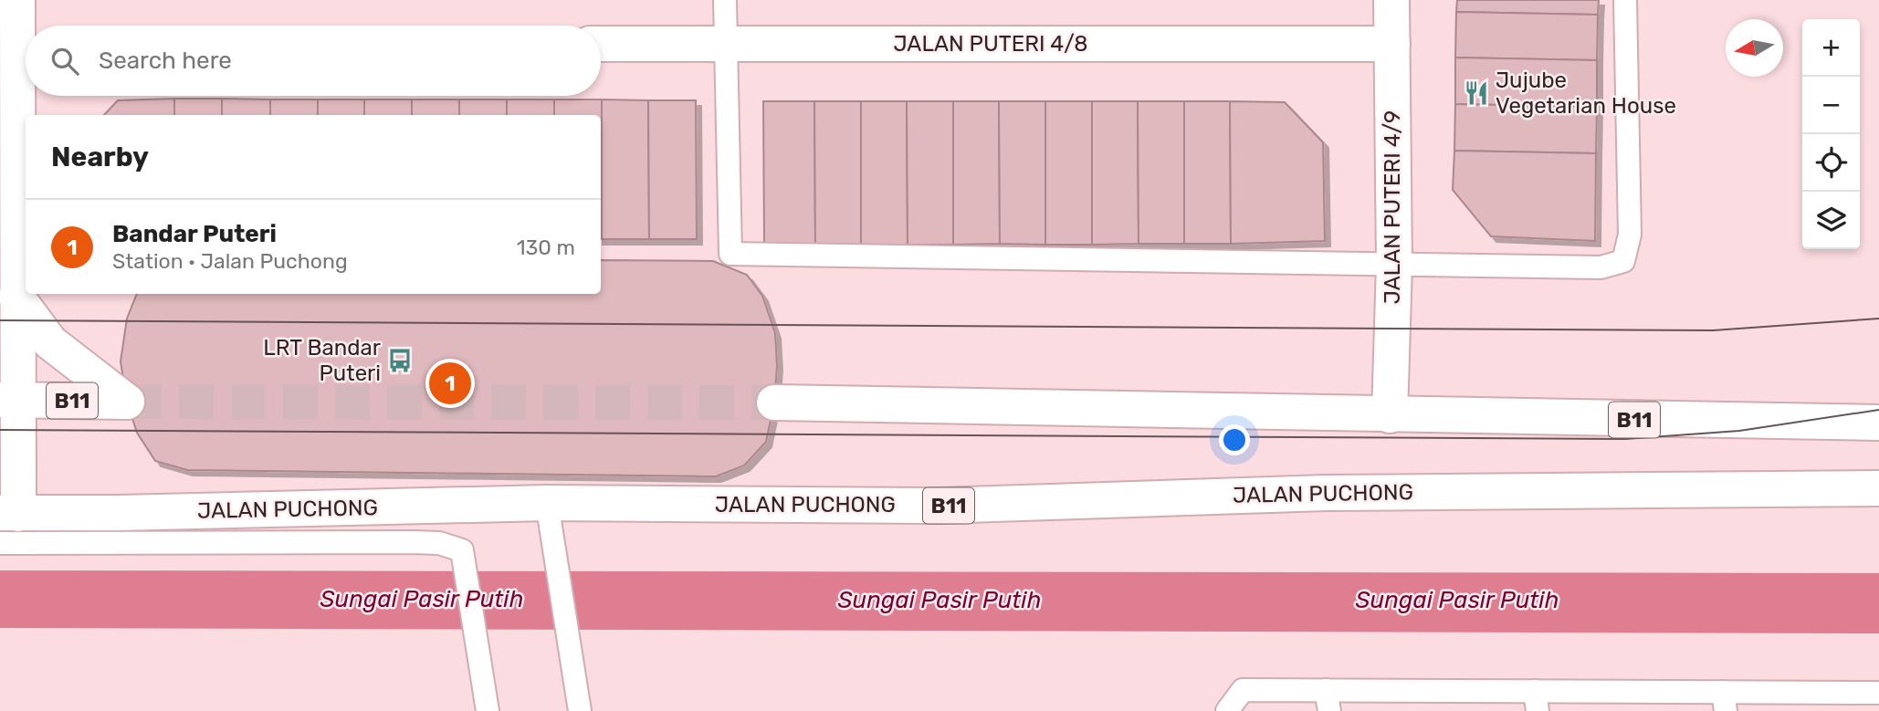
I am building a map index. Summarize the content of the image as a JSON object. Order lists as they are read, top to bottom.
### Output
{
  "streets": {
    "main road": [
      "JALAN PUTERI 4/8",
      "JALAN PUTERI 4/9",
      "B11",
      "JALAN PUCHONG"
    ]
  },
  "crossings": [
    ["JALAN PUTERI 4/8", "JALAN PUTERI 4/9"],
    ["JALAN PUTERI 4/9", "B11"]
  ],
  "water": ["Sungai Pasir Putih"],
  "places": {
    "restaurant": ["Jujube Vegetarian House"],
    "bus stop": ["LRT Bandar Puteri"]
  },
  "north": "left",
  "page": {
    "map_buttons": ["+", "−"],
    "search": "Search here",
    "heading": "Nearby",
    "list": [
      {
        "mark": "1",
        "name": "Bandar Puteri",
        "note": "Station · Jalan Puchong",
        "value": "130 m"
      }
    ],
    "pins": "1"
  }
}
